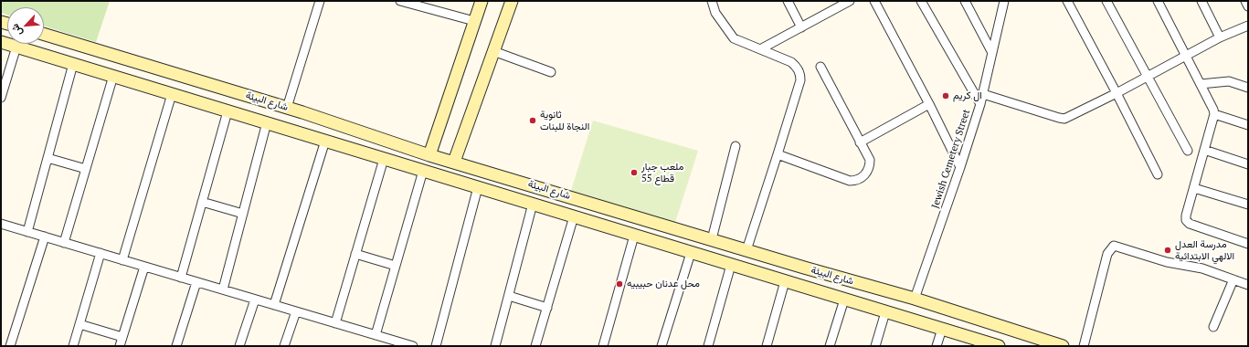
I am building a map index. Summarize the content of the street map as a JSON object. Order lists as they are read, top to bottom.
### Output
{
  "streets": {
    "street": ["شارع البيئة", "Jewish Cemetery Street"]
  },
  "crossings": [
    ["شارع البيئة", "Jewish Cemetery Street"]
  ],
  "places": [
    "ال كريم",
    "ثانوية النجاة للبنات",
    "ملعب جبار قطاع 55",
    "مدرسة العدل الالهي الابتدائية",
    "محل عدنان حبيبيه"
  ],
  "north": "bottom left"
}
